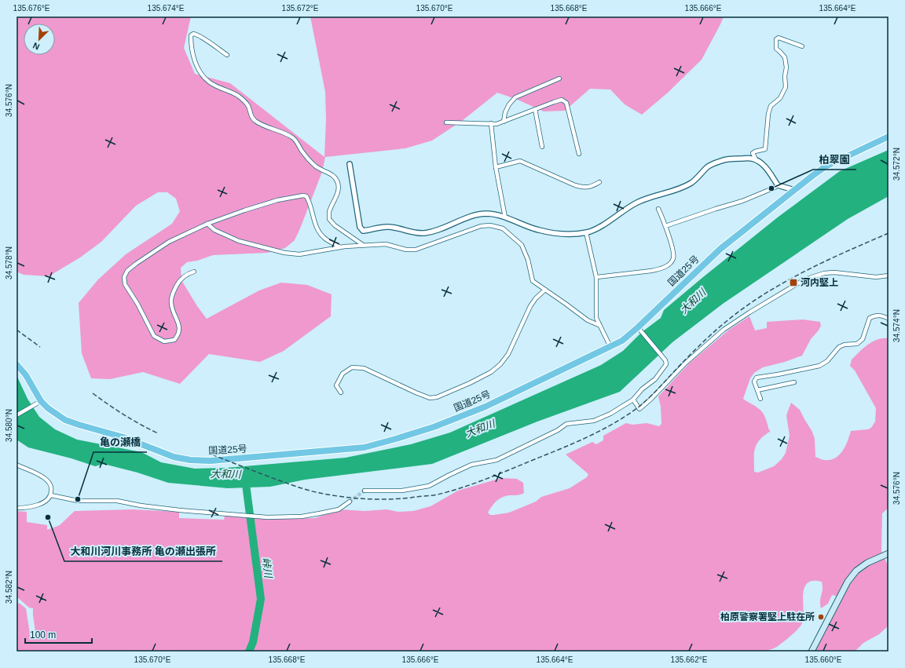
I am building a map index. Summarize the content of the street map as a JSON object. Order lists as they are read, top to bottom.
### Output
{
  "streets": {
    "highway": ["国道25号"]
  },
  "water": ["大和川", "峠川"],
  "places": {
    "other": [
      "柏翠園",
      "亀の瀬橋",
      "大和川河川事務所 亀の瀬出張所",
      "柏原警察署堅上駐在所"
    ],
    "transit": ["河内堅上"]
  },
  "scale_bar": "100 m",
  "north": "bottom left",
  "coordinates": [
    "135.676°E",
    "135.674°E",
    "135.672°E",
    "135.670°E",
    "135.668°E",
    "135.666°E",
    "135.664°E",
    "34.576°N",
    "34.572°N",
    "34.578°N",
    "34.574°N",
    "34.580°N",
    "34.582°N",
    "135.662°E",
    "135.660°E"
  ]
}
